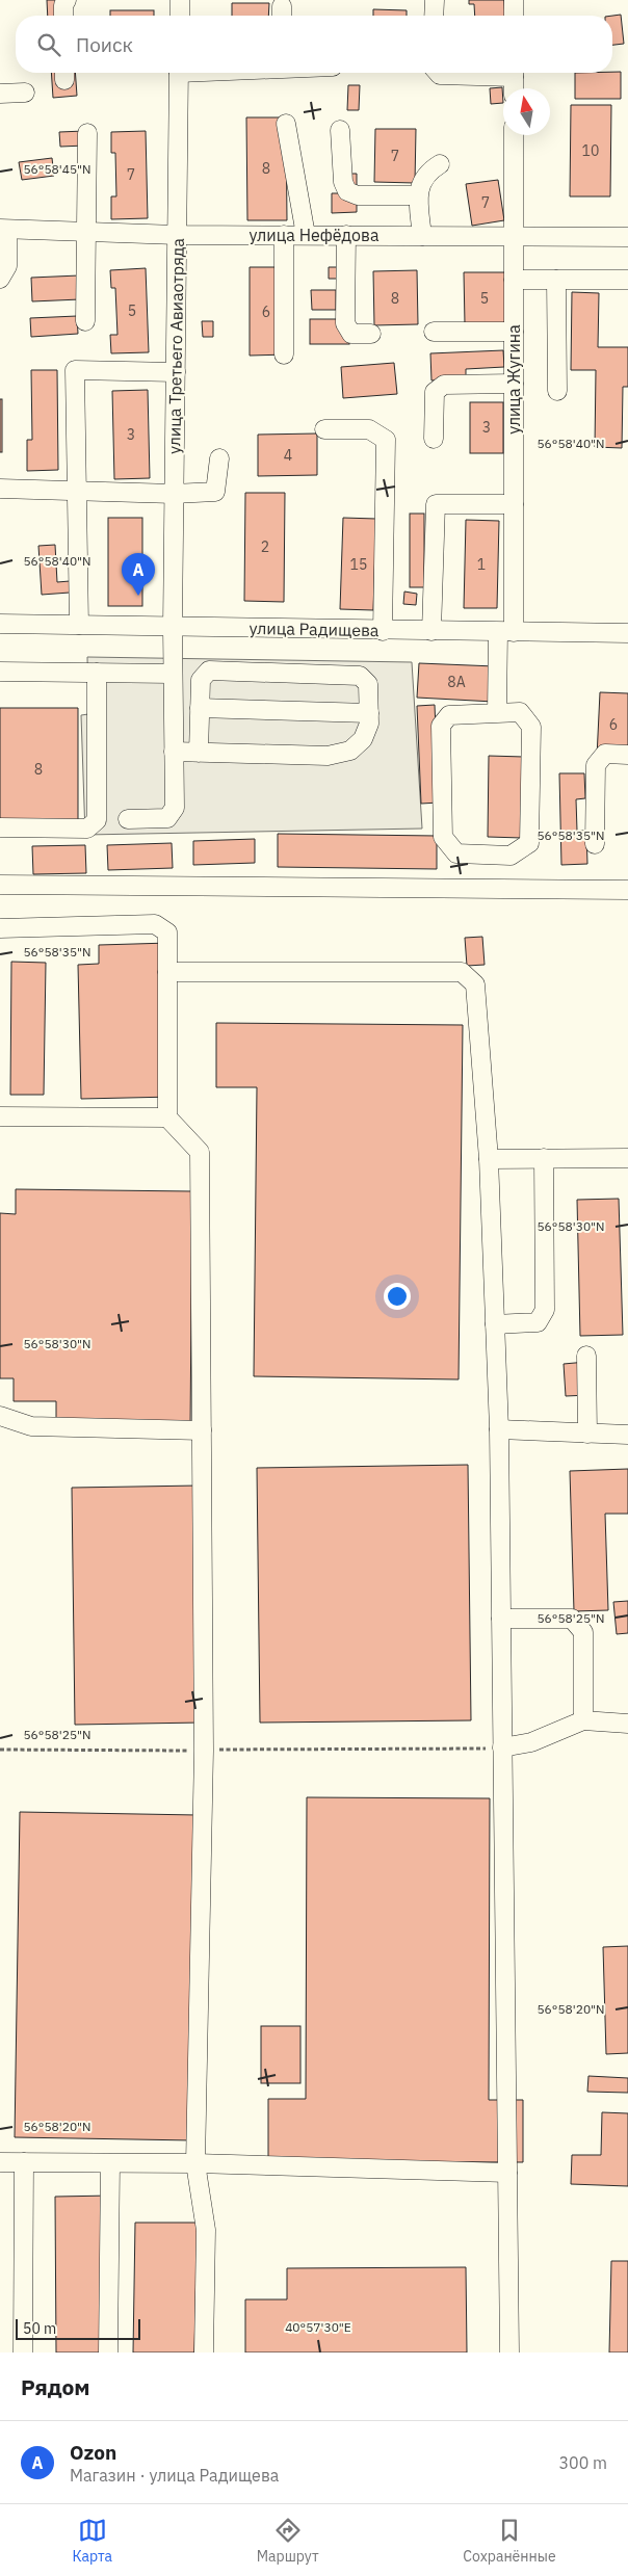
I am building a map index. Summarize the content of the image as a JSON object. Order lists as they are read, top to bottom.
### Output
{
  "streets": {
    "street": [
      "улица Нефёдова",
      "улица Третьего Авиаотряда",
      "улица Жугина",
      "улица Радищева"
    ]
  },
  "crossings": [
    ["улица Нефёдова", "улица Третьего Авиаотряда"],
    ["улица Нефёдова", "улица Жугина"],
    ["улица Третьего Авиаотряда", "улица Радищева"],
    ["улица Жугина", "улица Радищева"]
  ],
  "house_numbers": [
    "10",
    "7",
    "8",
    "7",
    "7",
    "8",
    "5",
    "5",
    "6",
    "3",
    "3",
    "4",
    "2",
    "15",
    "1",
    "8А",
    "6",
    "8"
  ],
  "scale_bar": "50 m",
  "north": "top",
  "page": {
    "search": "Поиск",
    "pins": "A",
    "scale": "50 m",
    "heading": "Рядом",
    "list": [
      {
        "mark": "A",
        "name": "Ozon",
        "note": "Магазин · улица Радищева",
        "value": "300 m"
      }
    ],
    "nav": ["Карта", "Маршрут", "Сохранённые"]
  },
  "coordinates": [
    "56°58'45\"N",
    "56°58'40\"N",
    "56°58'35\"N",
    "56°58'30\"N",
    "56°58'25\"N",
    "56°58'20\"N",
    "40°57'30\"E"
  ]
}
